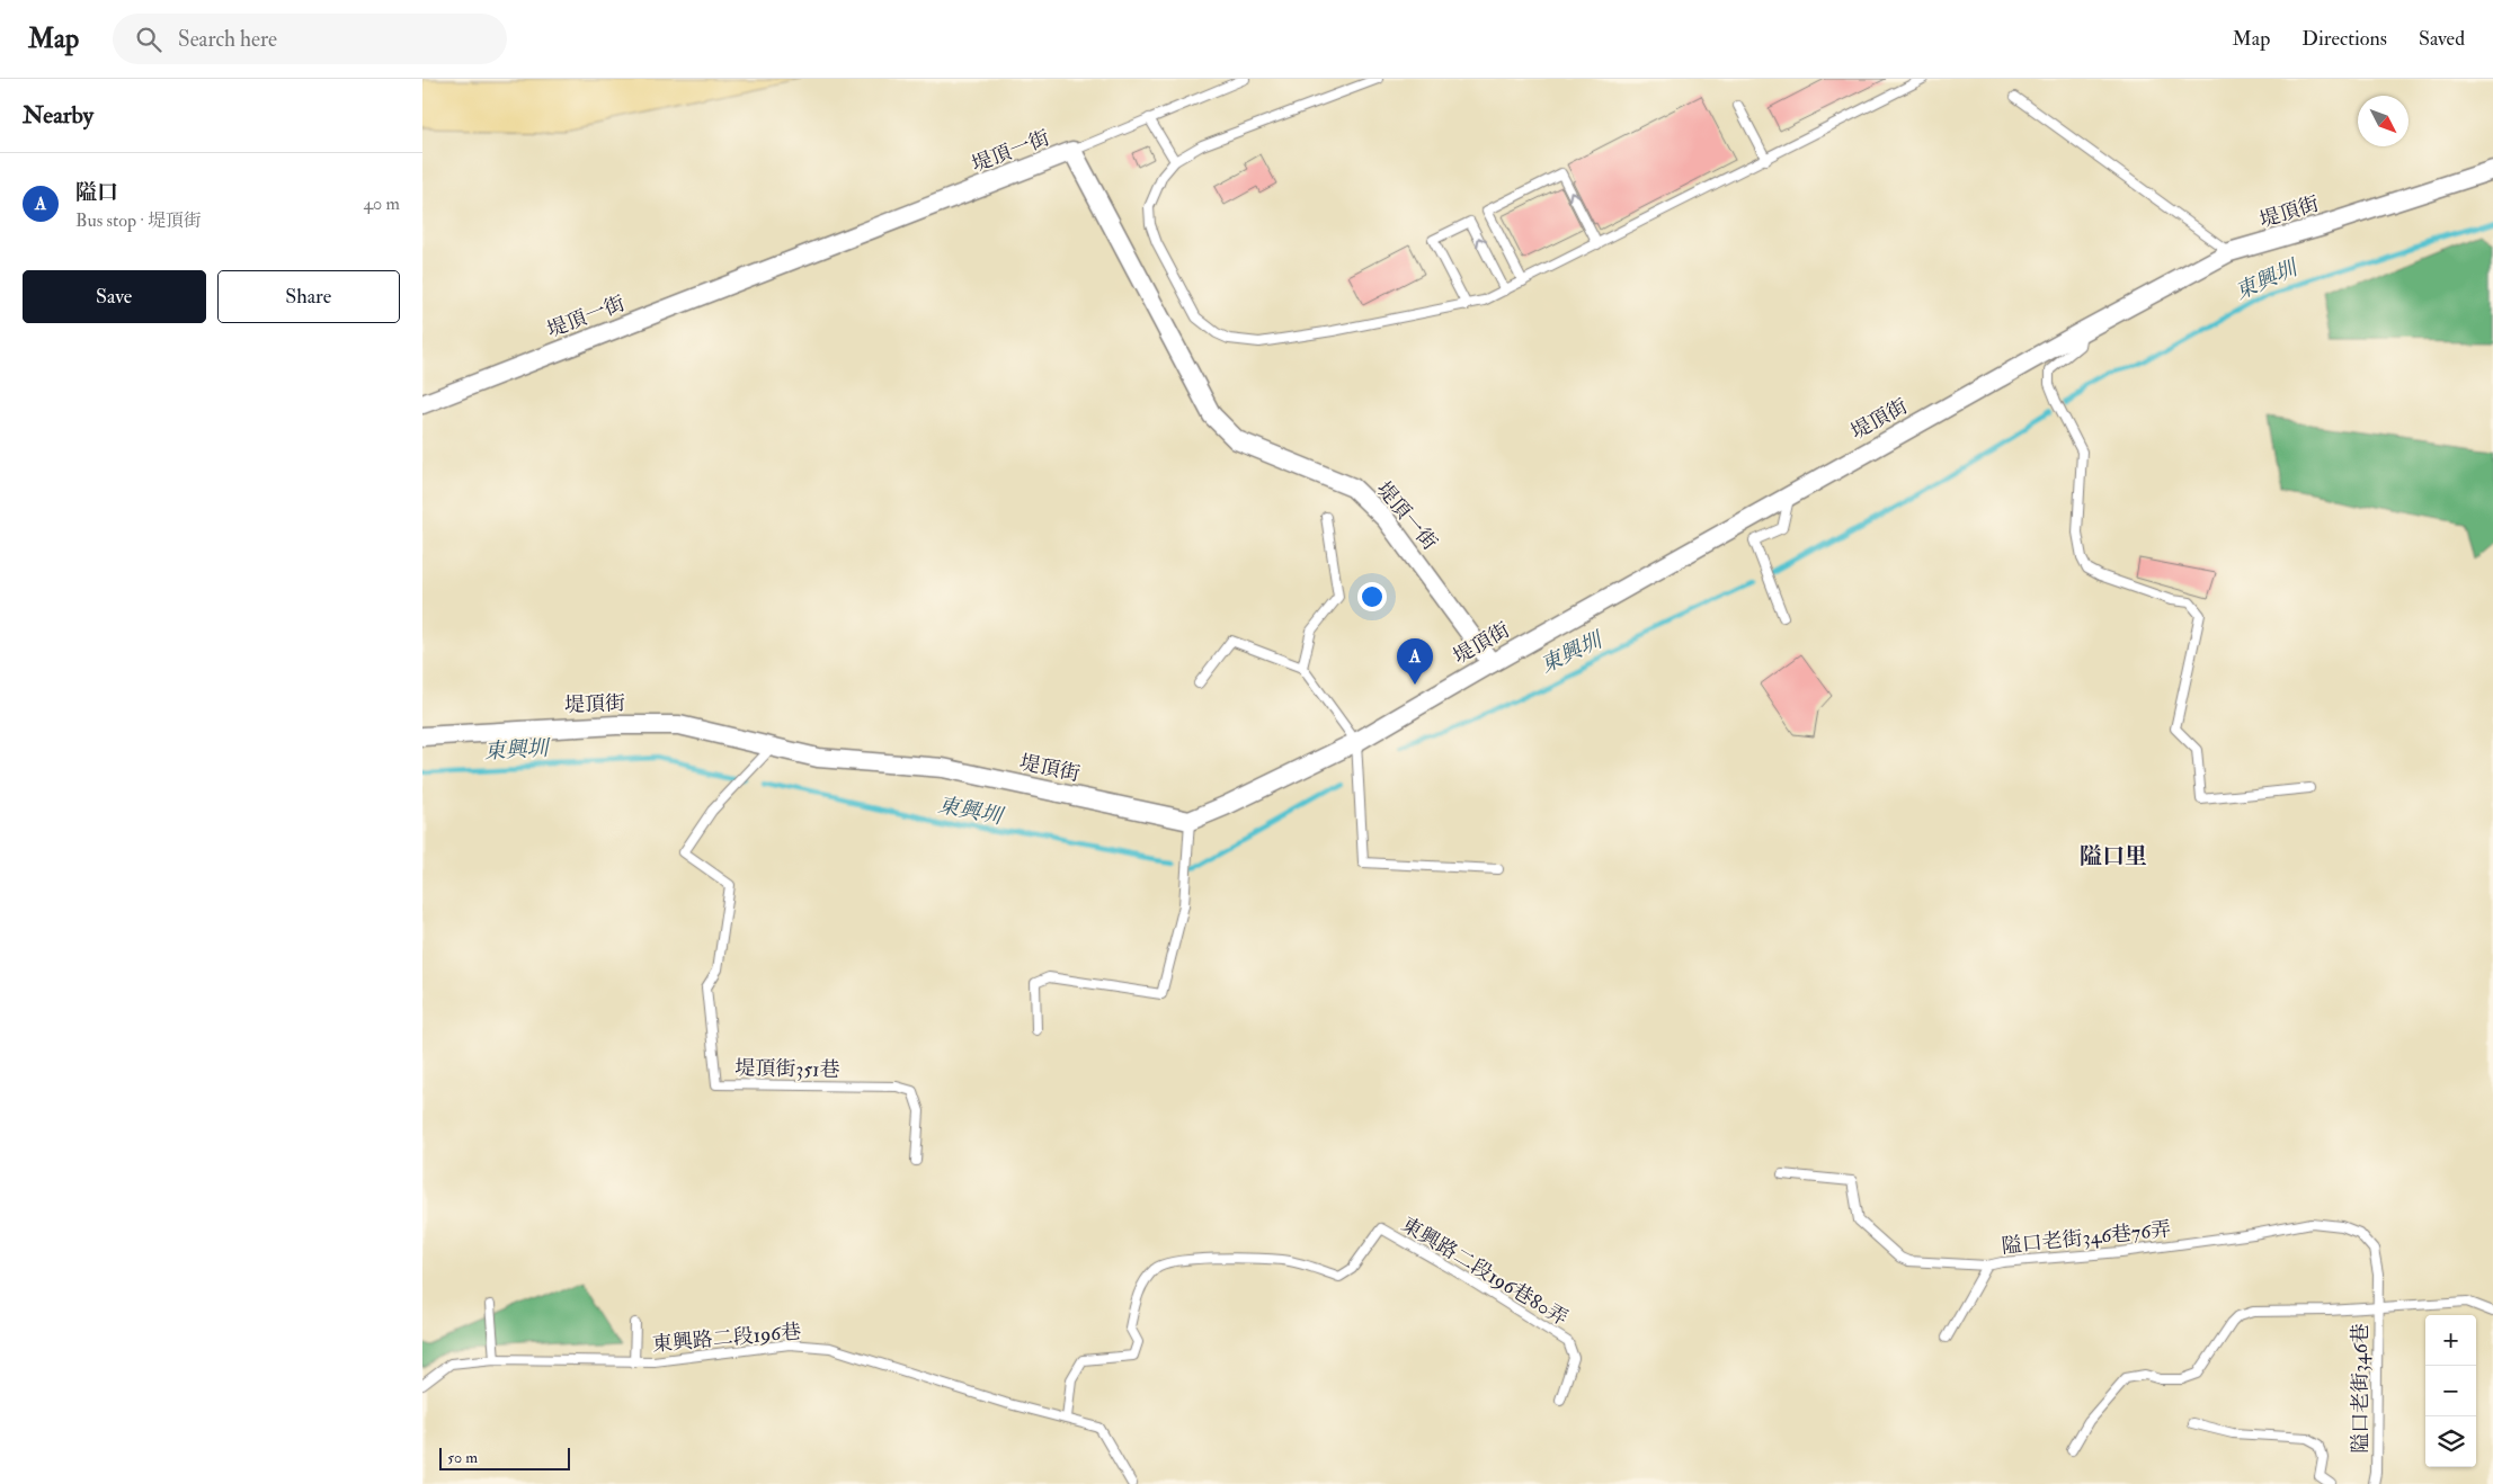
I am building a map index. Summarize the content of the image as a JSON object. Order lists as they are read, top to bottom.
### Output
{
  "streets": {
    "street": ["堤頂一街", "堤頂街"],
    "lane": [
      "堤頂街351巷",
      "隘口老街346巷76弄",
      "東興路二段196巷80弄",
      "東興路二段196巷",
      "隘口老街346巷"
    ]
  },
  "crossings": [
    ["堤頂一街", "堤頂街"],
    ["堤頂街", "堤頂街351巷"],
    ["隘口老街346巷76弄", "隘口老街346巷"],
    ["東興路二段196巷80弄", "東興路二段196巷"]
  ],
  "districts": ["隘口里"],
  "water": ["東興圳"],
  "scale_bar": "50 m",
  "north": "bottom right",
  "page": {
    "header": "Map",
    "search": "Search here",
    "nav": ["Map", "Directions", "Saved"],
    "heading": "Nearby",
    "list": [
      {
        "mark": "A",
        "name": "隘口",
        "note": "Bus stop · 堤頂街",
        "value": "40 m"
      }
    ],
    "buttons": ["Save", "Share"],
    "pins": "A",
    "map_buttons": ["+", "−"],
    "scale": "50 m"
  }
}
